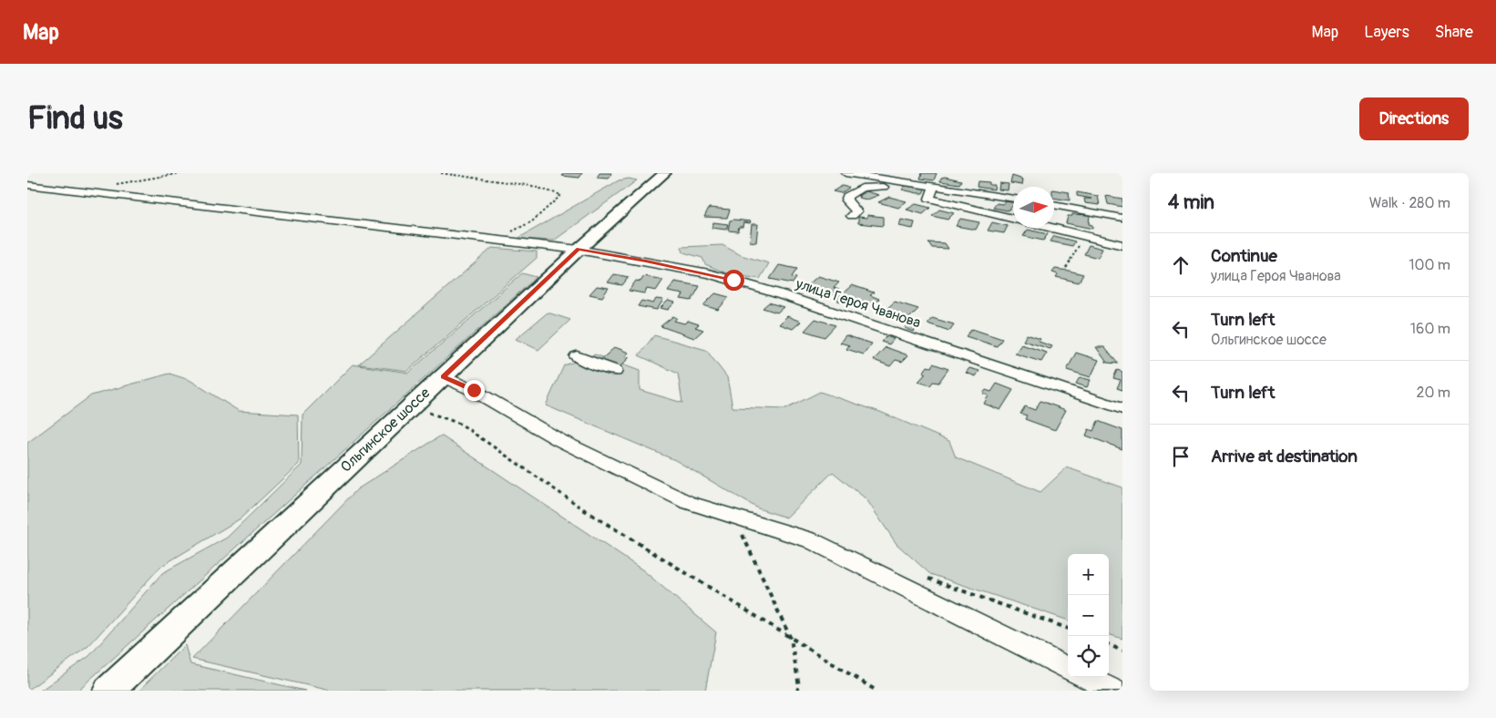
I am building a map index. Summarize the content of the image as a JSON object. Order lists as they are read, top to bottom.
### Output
{
  "streets": {
    "main road": ["Ольгинское шоссе"],
    "street": ["улица Героя Чванова"]
  },
  "crossings": [
    ["улица Героя Чванова", "Ольгинское шоссе"]
  ],
  "north": "right",
  "page": {
    "header": "Map",
    "nav": ["Map", "Layers", "Share"],
    "buttons": "Directions",
    "title": "Find us",
    "heading": ["4 min", "Walk · 280 m"],
    "list": [
      ["Continue", "улица Героя Чванова", "100 m"],
      ["Turn left", "Ольгинское шоссе", "160 m"],
      ["Turn left", "20 m"],
      "Arrive at destination"
    ],
    "map_buttons": ["+", "−"]
  }
}
